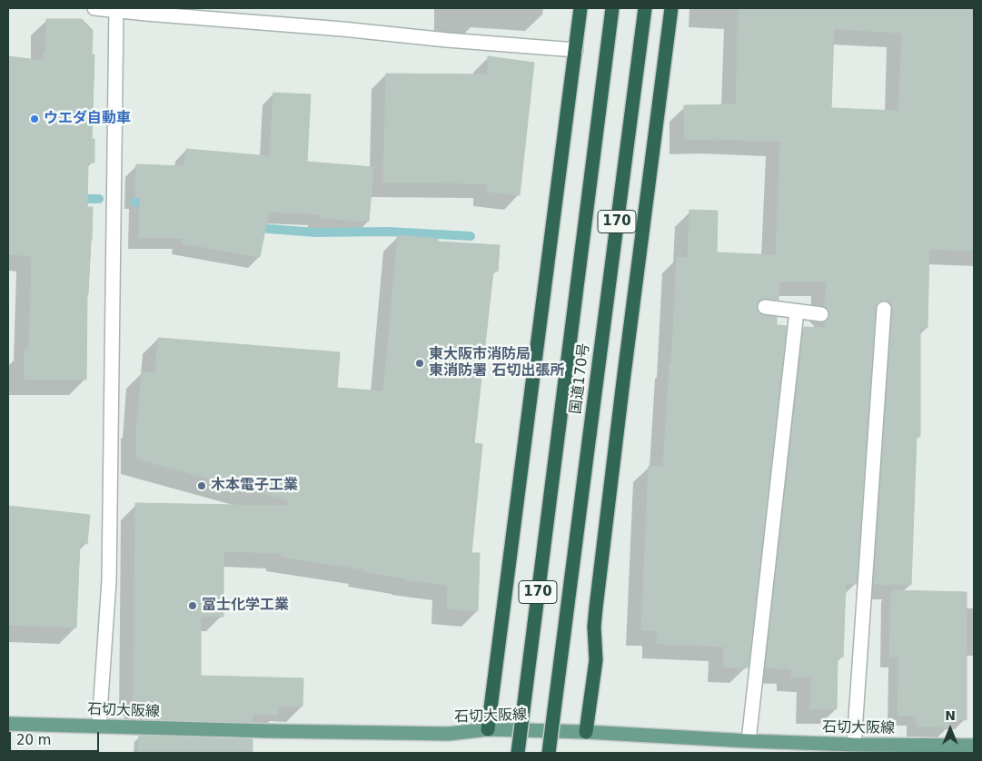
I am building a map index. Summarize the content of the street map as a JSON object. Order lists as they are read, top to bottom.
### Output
{
  "streets": {
    "highway": ["170", "国道170号"],
    "main road": ["石切大阪線"]
  },
  "places": [
    "ウエダ自動車",
    "東大阪市消防局 東消防署 石切出張所",
    "木本電子工業",
    "冨士化学工業"
  ],
  "scale_bar": "20 m",
  "north": "top"
}
